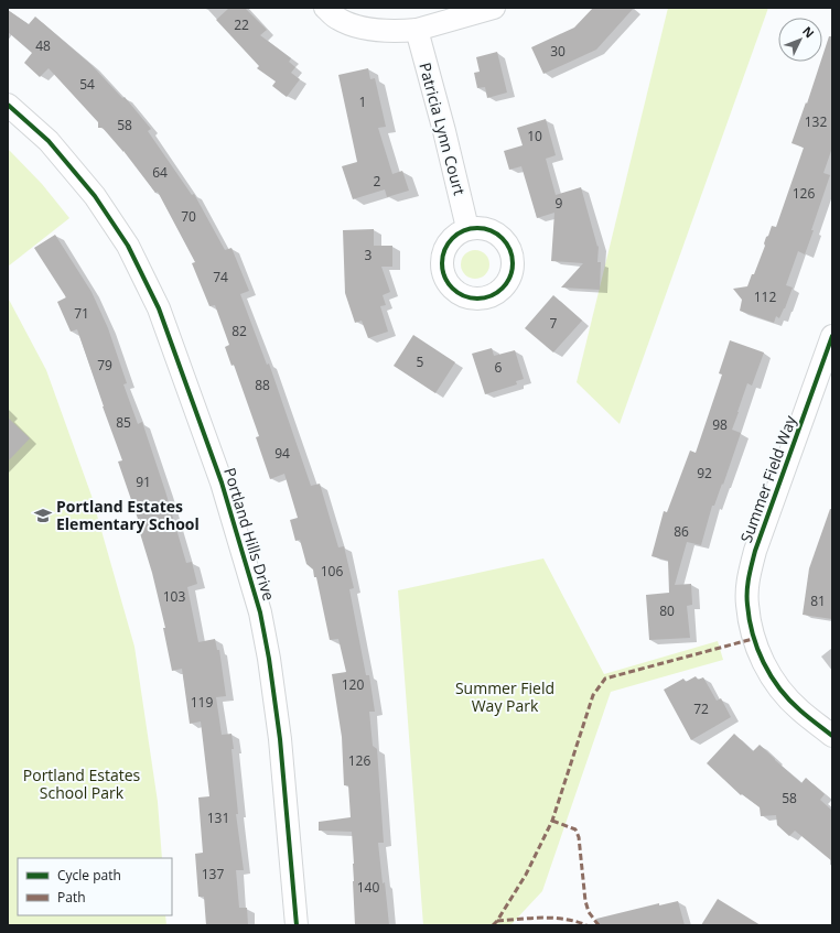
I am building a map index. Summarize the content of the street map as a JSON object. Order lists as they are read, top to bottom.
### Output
{
  "streets": {
    "street": ["Patricia Lynn Court", "Summer Field Way", "Portland Hills Drive"]
  },
  "parks": ["Summer Field Way Park", "Portland Estates School Park"],
  "places": {
    "school or university": ["Portland Estates Elementary School"]
  },
  "house_numbers": [
    "22",
    "48",
    "30",
    "54",
    "1",
    "132",
    "58",
    "10",
    "64",
    "2",
    "126",
    "9",
    "70",
    "3",
    "74",
    "112",
    "71",
    "7",
    "82",
    "5",
    "79",
    "6",
    "88",
    "85",
    "98",
    "94",
    "92",
    "91",
    "86",
    "106",
    "103",
    "81",
    "80",
    "120",
    "119",
    "72",
    "126",
    "58",
    "131",
    "137",
    "140"
  ],
  "legend": ["Cycle path", "Path"],
  "north": "top right"
}
